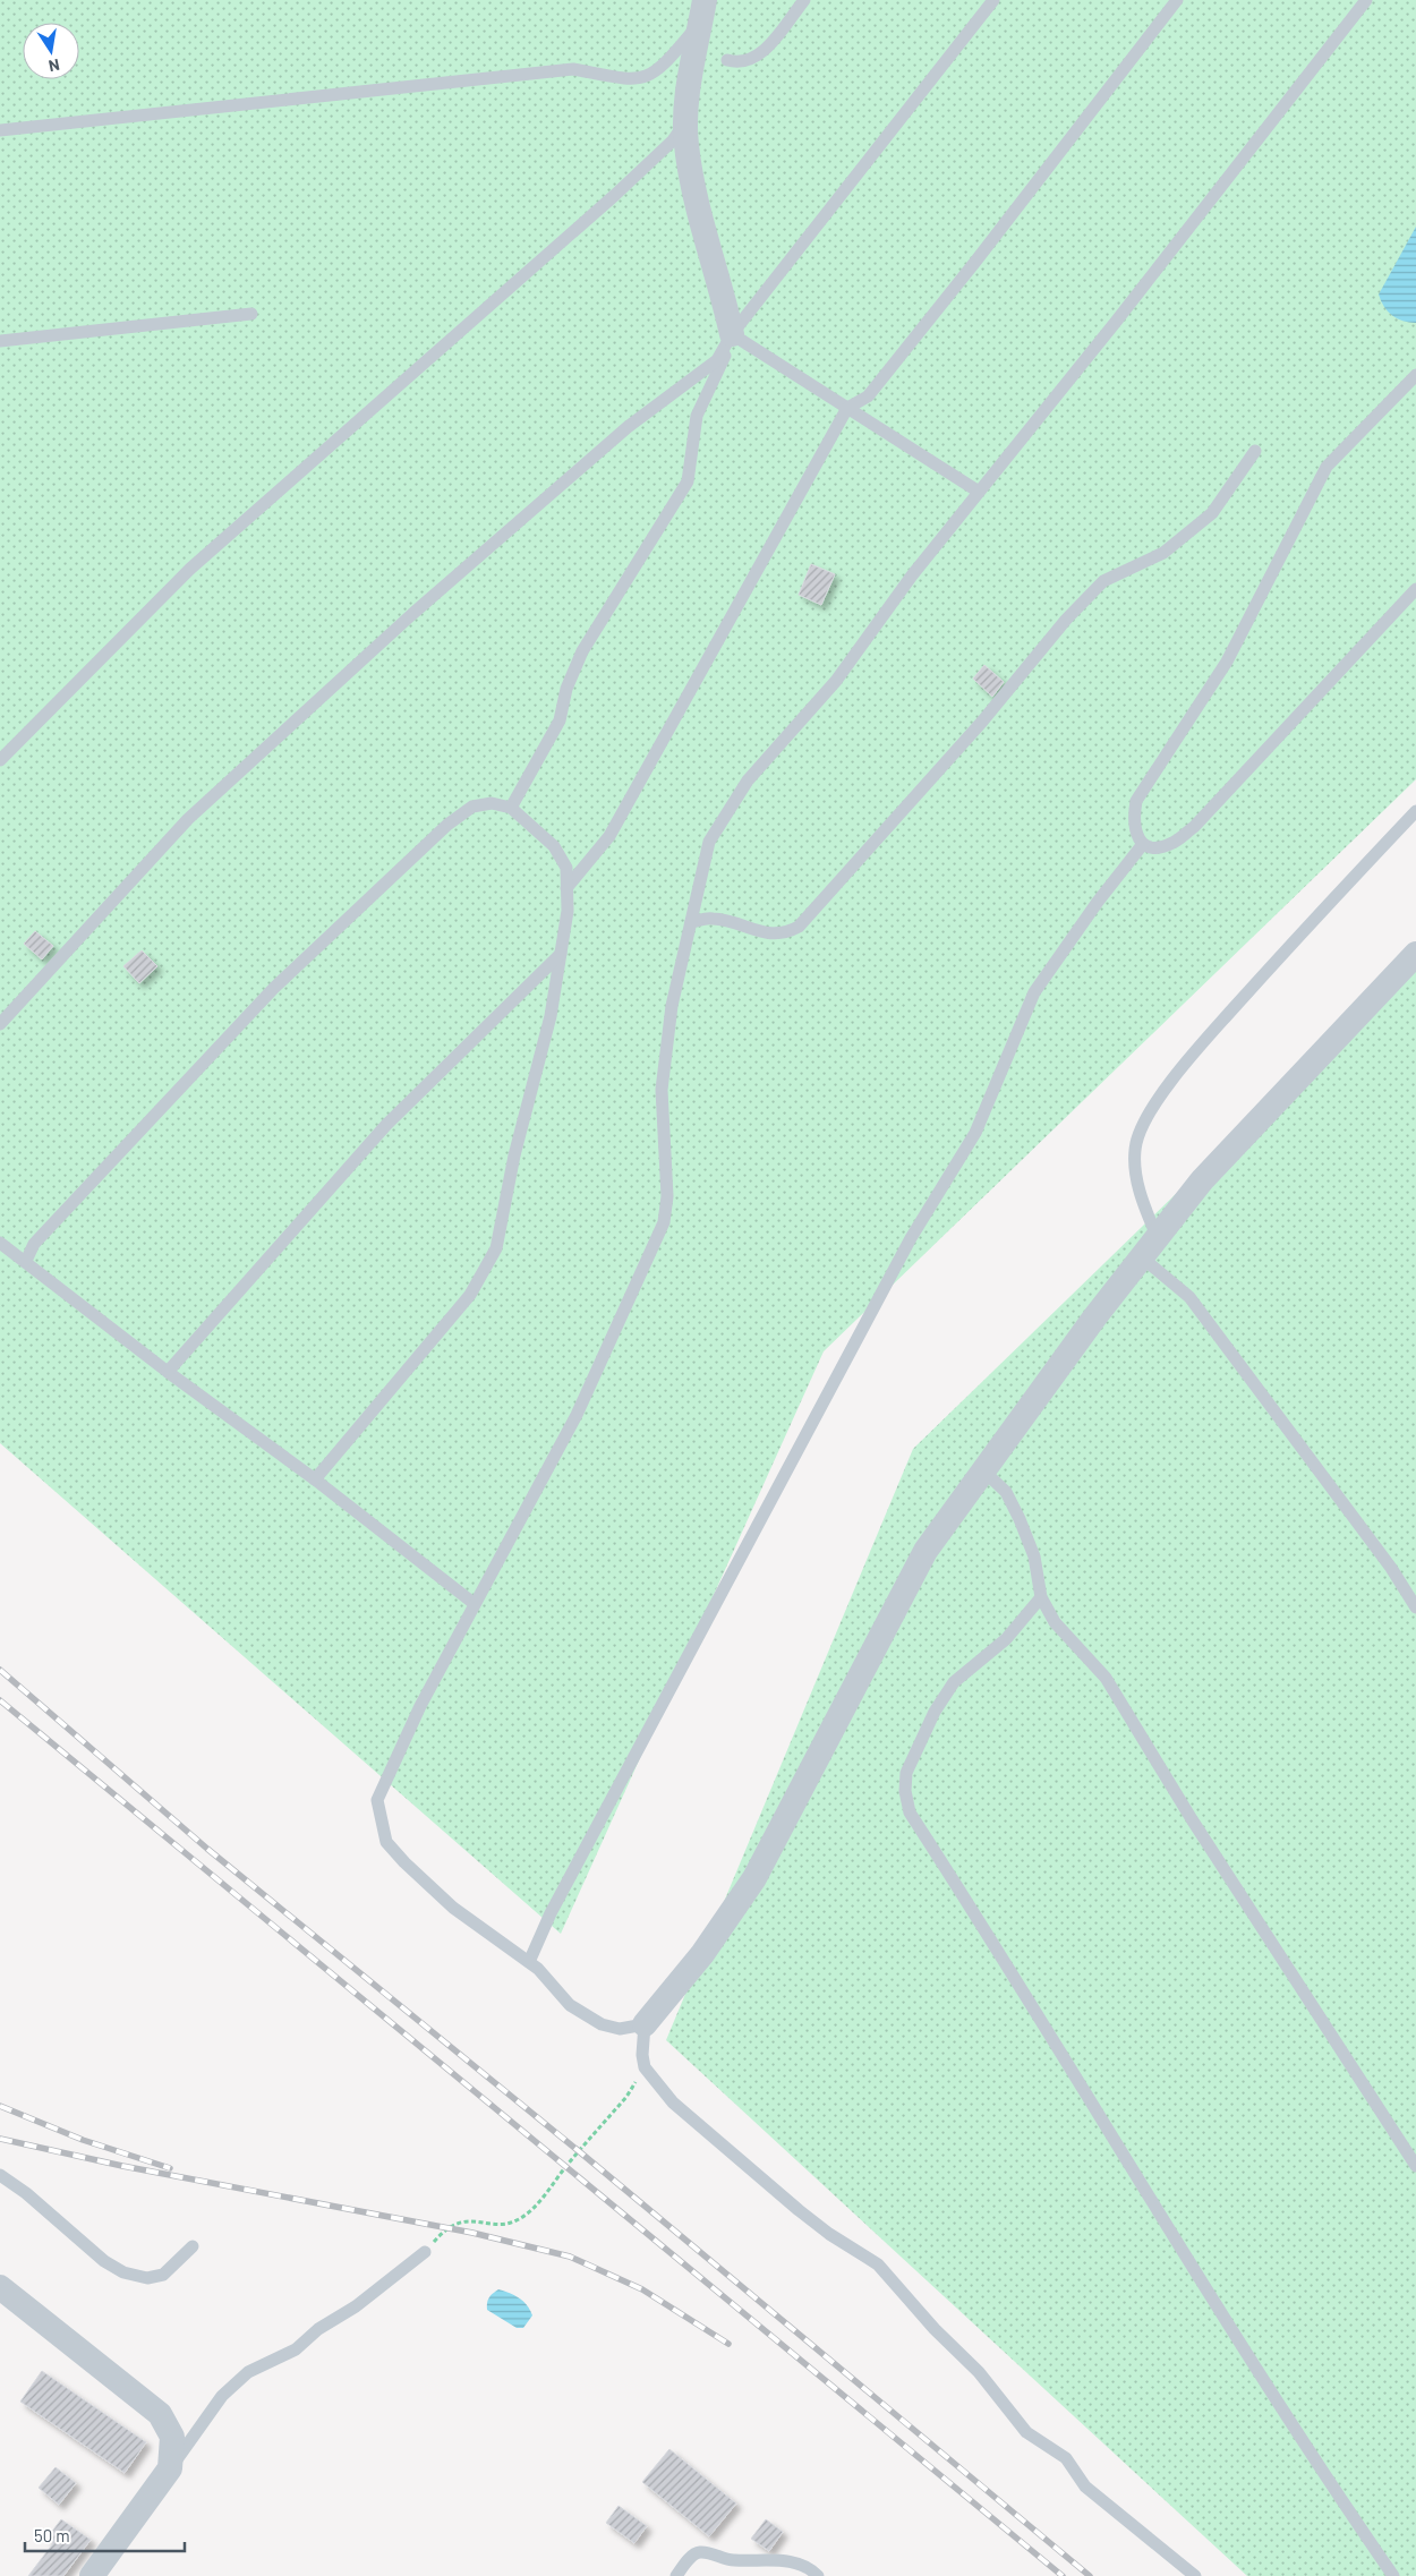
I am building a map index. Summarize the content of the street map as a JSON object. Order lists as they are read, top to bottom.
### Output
{
  "scale_bar": "50 m",
  "north": "bottom"
}
